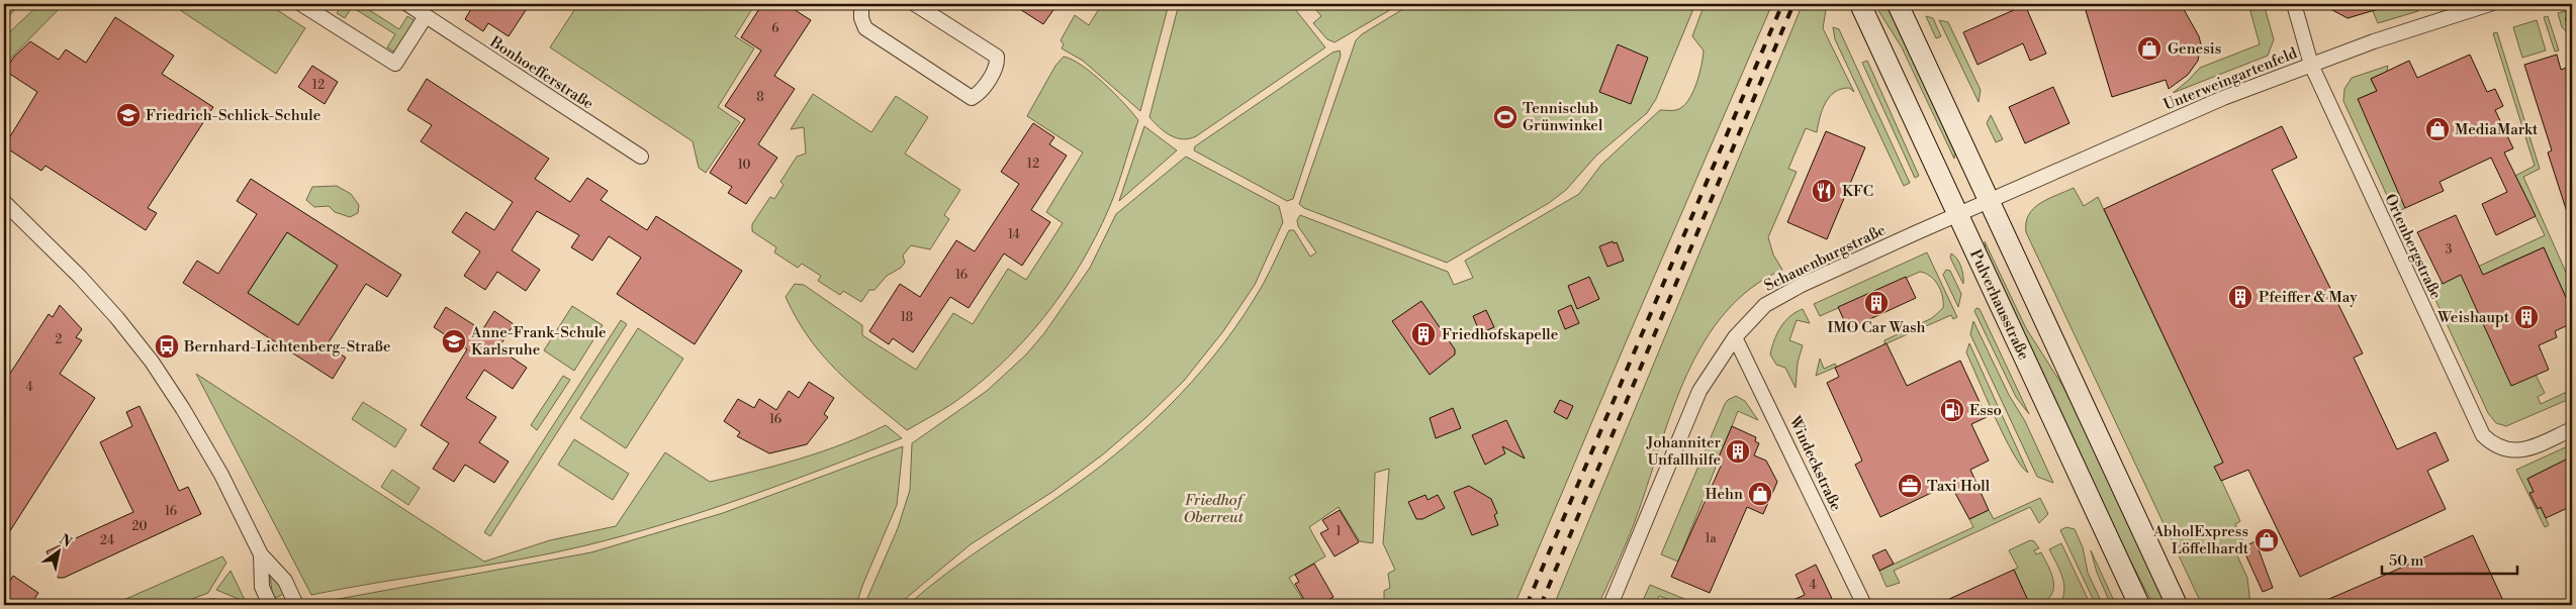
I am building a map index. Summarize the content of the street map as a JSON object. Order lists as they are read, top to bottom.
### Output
{
  "streets": {
    "main road": ["Pulverhausstraße"],
    "street": [
      "Bonhoefferstraße",
      "Unterweingartenfeld",
      "Ortenbergstraße",
      "Schauenburgstraße",
      "Windeckstraße"
    ]
  },
  "crossings": [
    ["Unterweingartenfeld", "Ortenbergstraße"],
    ["Unterweingartenfeld", "Schauenburgstraße"],
    ["Schauenburgstraße", "Pulverhausstraße"],
    ["Schauenburgstraße", "Windeckstraße"]
  ],
  "parks": ["Friedhof Oberreut"],
  "places": {
    "shop": [
      "Genesis",
      "MediaMarkt",
      "Hehn",
      "AbholExpress Löffelhardt"
    ],
    "school or university": ["Friedrich-Schlick-Schule", "Anne-Frank-Schule Karlsruhe"],
    "sports": ["Tennisclub Grünwinkel"],
    "restaurant": ["KFC"],
    "building": [
      "Pfeiffer & May",
      "IMO Car Wash",
      "Weishaupt",
      "Friedhofskapelle",
      "Johanniter Unfallhilfe"
    ],
    "bus stop": ["Bernhard-Lichtenberg-Straße"],
    "fuel station": ["Esso"],
    "office": ["Taxi Holl"]
  },
  "house_numbers": [
    "6",
    "12",
    "8",
    "12",
    "10",
    "14",
    "3",
    "16",
    "18",
    "2",
    "4",
    "16",
    "16",
    "20",
    "1",
    "1a",
    "24",
    "4"
  ],
  "scale_bar": "50 m",
  "north": "top right"
}
